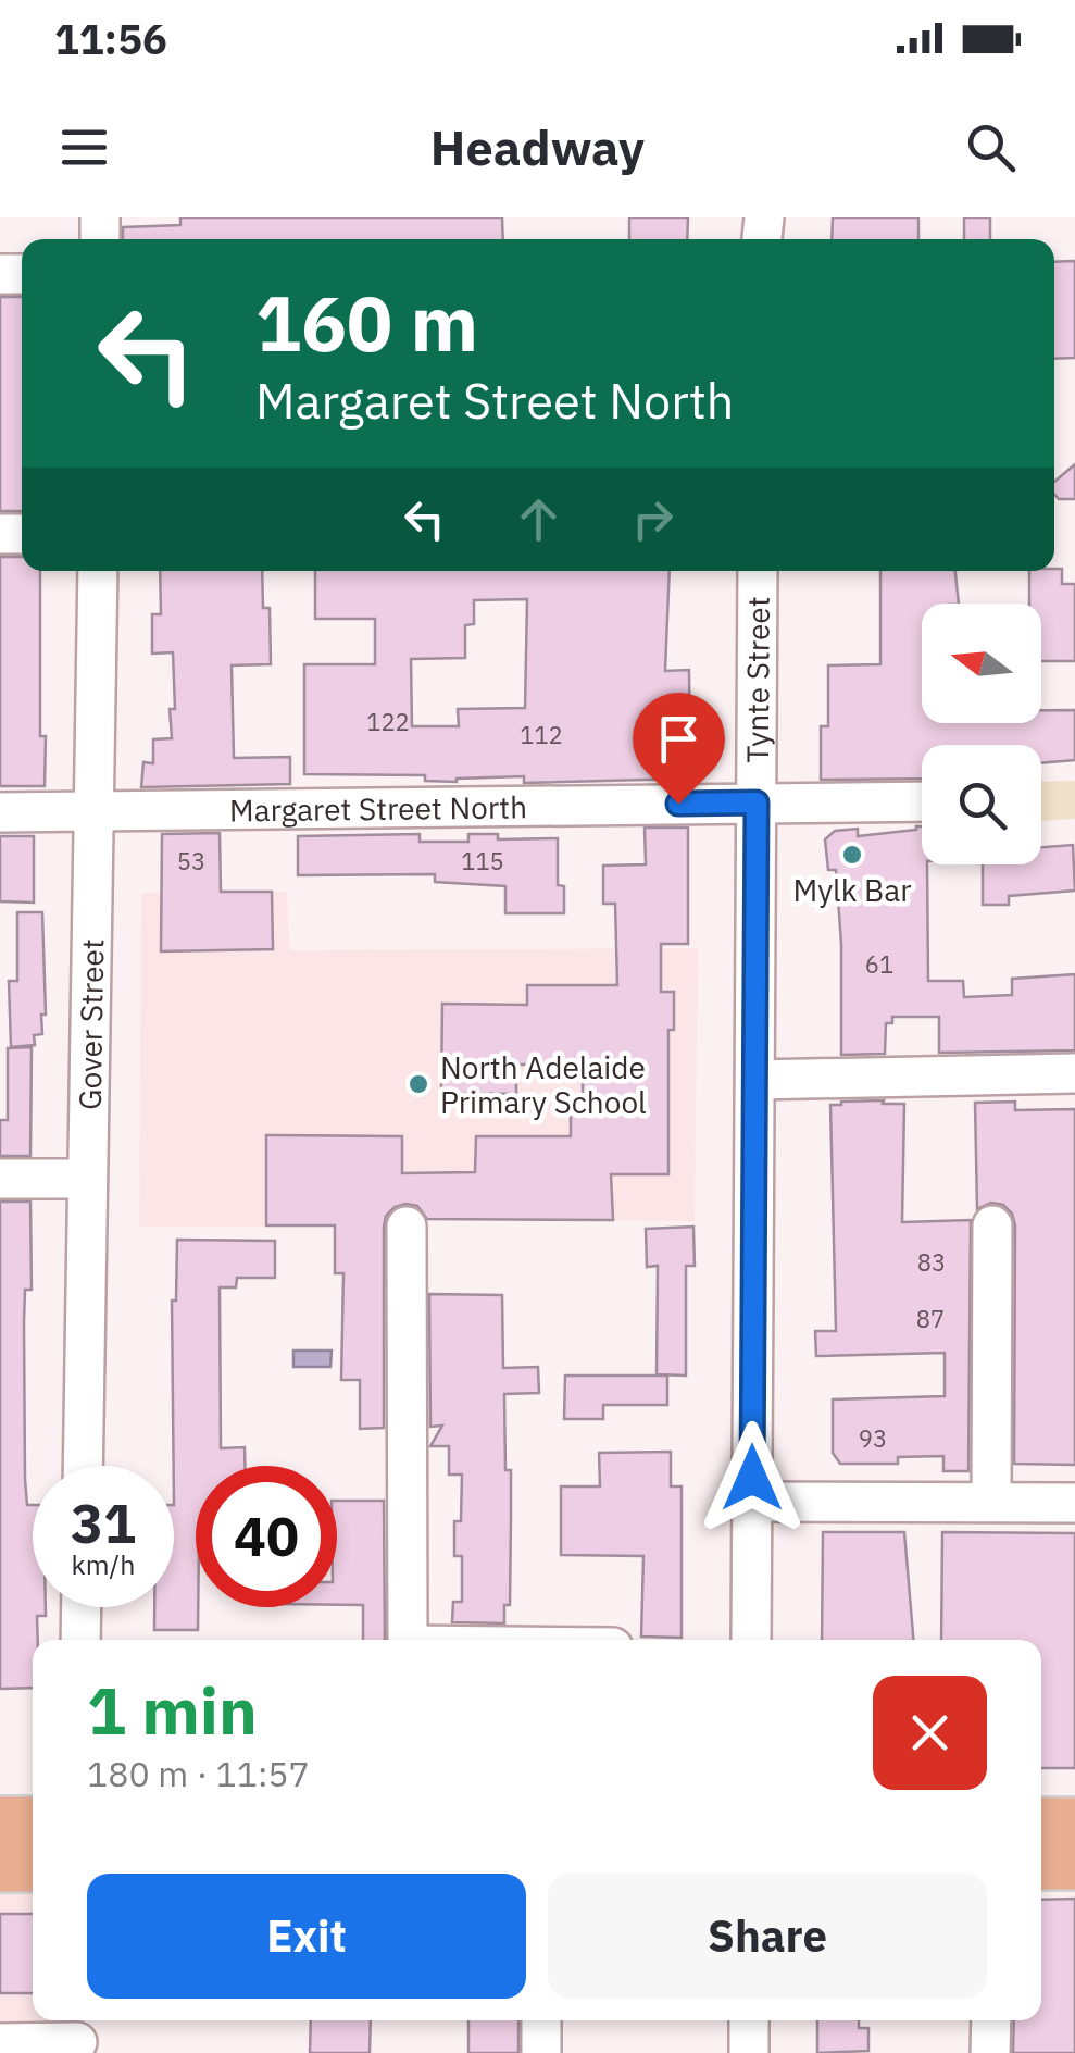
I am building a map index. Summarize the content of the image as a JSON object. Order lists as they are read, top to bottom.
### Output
{
  "streets": {
    "street": ["Tynte Street", "Margaret Street North", "Gover Street"]
  },
  "crossings": [
    ["Tynte Street", "Margaret Street North"],
    ["Margaret Street North", "Gover Street"]
  ],
  "places": ["Mylk Bar", "North Adelaide Primary School"],
  "house_numbers": [
    "122",
    "112",
    "53",
    "115",
    "61",
    "83",
    "87",
    "93"
  ],
  "north": "left",
  "page": {
    "status": "11:56",
    "header": "Headway",
    "turn": ["160 m", "Margaret Street North"],
    "speed": "31 km/h",
    "limit": "40",
    "heading": ["1 min", "180 m · 11:57"],
    "buttons": ["Exit", "Share"]
  }
}
